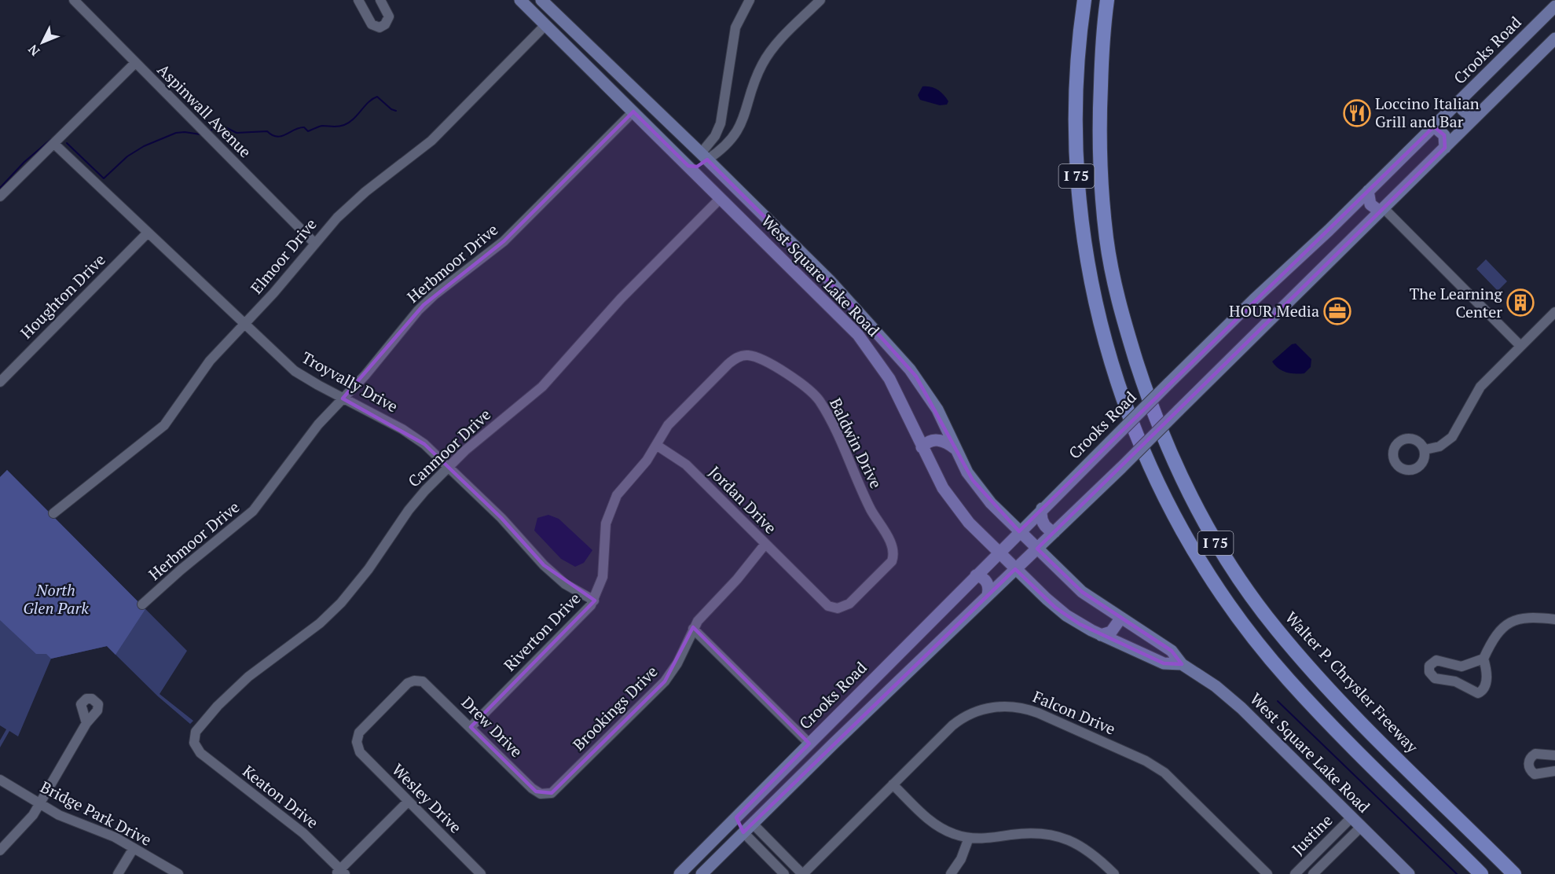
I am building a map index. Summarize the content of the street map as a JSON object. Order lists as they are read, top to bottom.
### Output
{
  "streets": {
    "highway": ["I 75", "Walter P. Chrysler Freeway"],
    "main road": ["Crooks Road", "West Square Lake Road"],
    "street": [
      "Aspinwall Avenue",
      "Elmoor Drive",
      "Herbmoor Drive",
      "Houghton Drive",
      "Troyvally Drive",
      "Baldwin Drive",
      "Canmoor Drive",
      "Jordan Drive",
      "Riverton Drive",
      "Brookings Drive",
      "Falcon Drive",
      "Drew Drive",
      "Keaton Drive",
      "Wesley Drive",
      "Bridge Park Drive",
      "Justine"
    ]
  },
  "crossings": [
    ["Crooks Road", "West Square Lake Road"],
    ["Aspinwall Avenue", "Elmoor Drive"],
    ["Elmoor Drive", "West Square Lake Road"],
    ["Elmoor Drive", "Troyvally Drive"],
    ["Herbmoor Drive", "West Square Lake Road"],
    ["Herbmoor Drive", "Troyvally Drive"],
    ["West Square Lake Road", "Canmoor Drive"],
    ["West Square Lake Road", "Justine"],
    ["Houghton Drive", "Troyvally Drive"],
    ["Troyvally Drive", "Canmoor Drive"],
    ["Troyvally Drive", "Riverton Drive"],
    ["Baldwin Drive", "Jordan Drive"],
    ["Baldwin Drive", "Riverton Drive"],
    ["Canmoor Drive", "Keaton Drive"],
    ["Jordan Drive", "Riverton Drive"],
    ["Jordan Drive", "Brookings Drive"],
    ["Riverton Drive", "Drew Drive"],
    ["Brookings Drive", "Drew Drive"],
    ["Drew Drive", "Wesley Drive"]
  ],
  "parks": ["North Glen Park"],
  "places": {
    "restaurant": ["Loccino Italian Grill and Bar"],
    "building": ["The Learning Center"],
    "office": ["HOUR Media"]
  },
  "north": "bottom left"
}
